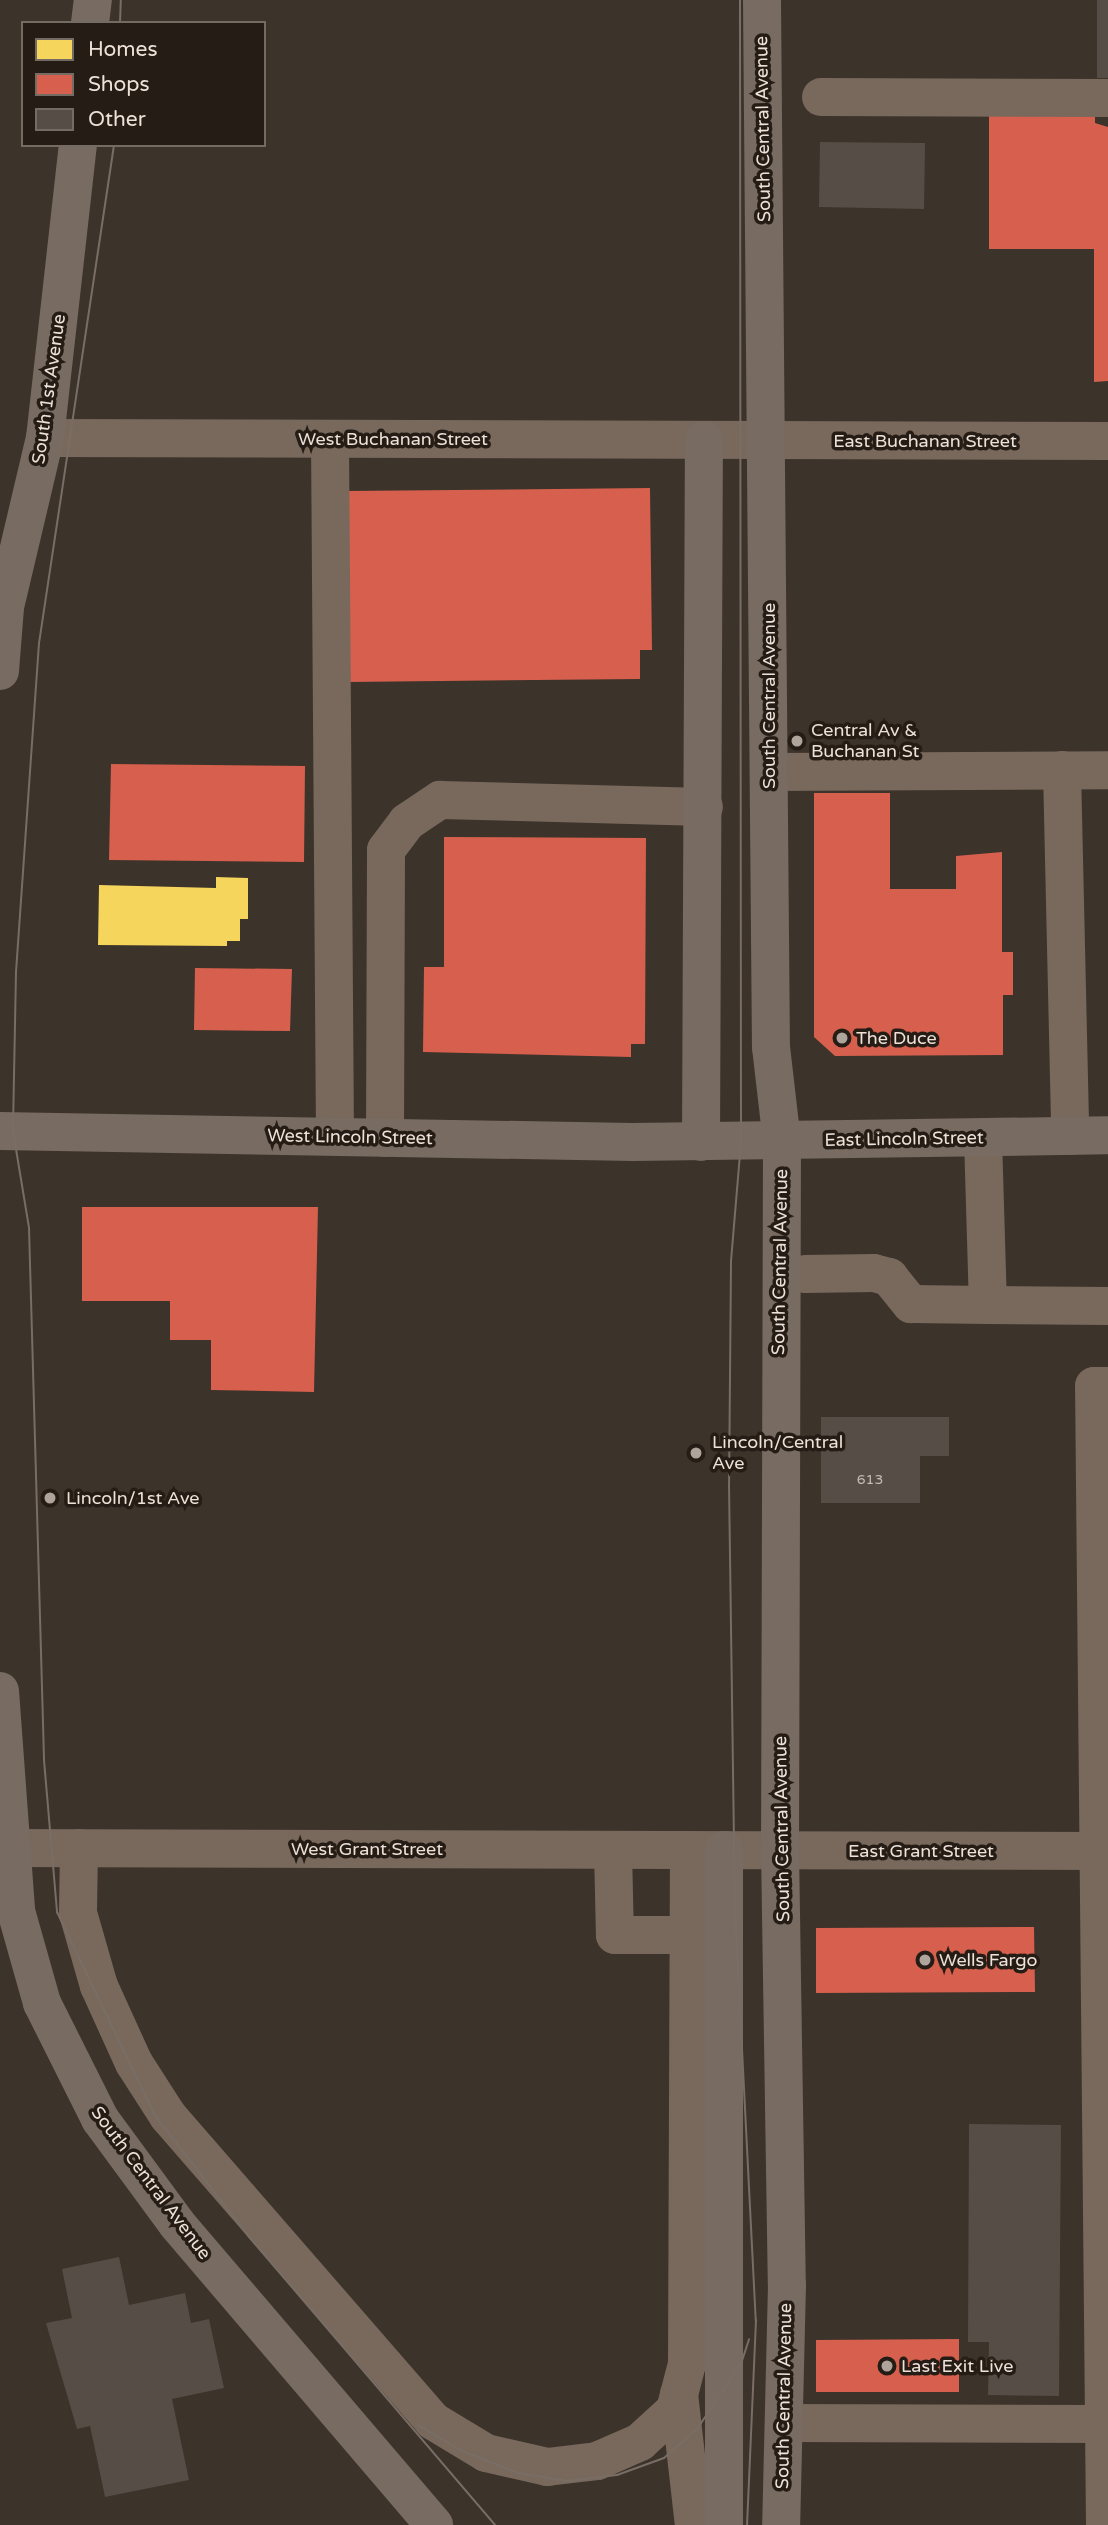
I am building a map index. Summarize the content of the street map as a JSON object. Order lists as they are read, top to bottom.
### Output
{
  "streets": {
    "main road": [
      "South Central Avenue",
      "South 1st Avenue",
      "West Lincoln Street",
      "East Lincoln Street"
    ],
    "street": [
      "West Buchanan Street",
      "East Buchanan Street",
      "West Grant Street",
      "East Grant Street"
    ]
  },
  "crossings": [
    ["South Central Avenue", "West Buchanan Street"],
    ["South Central Avenue", "East Buchanan Street"],
    ["South Central Avenue", "East Lincoln Street"],
    ["South Central Avenue", "West Grant Street"],
    ["South Central Avenue", "East Grant Street"],
    ["South 1st Avenue", "West Buchanan Street"],
    ["West Buchanan Street", "East Buchanan Street"],
    ["West Lincoln Street", "East Lincoln Street"],
    ["West Grant Street", "East Grant Street"]
  ],
  "places": [
    "Central Av & Buchanan St",
    "The Duce",
    "Lincoln/Central Ave",
    "Lincoln/1st Ave",
    "Wells Fargo",
    "Last Exit Live"
  ],
  "house_numbers": ["613"],
  "legend": ["Homes", "Shops", "Other"]
}
